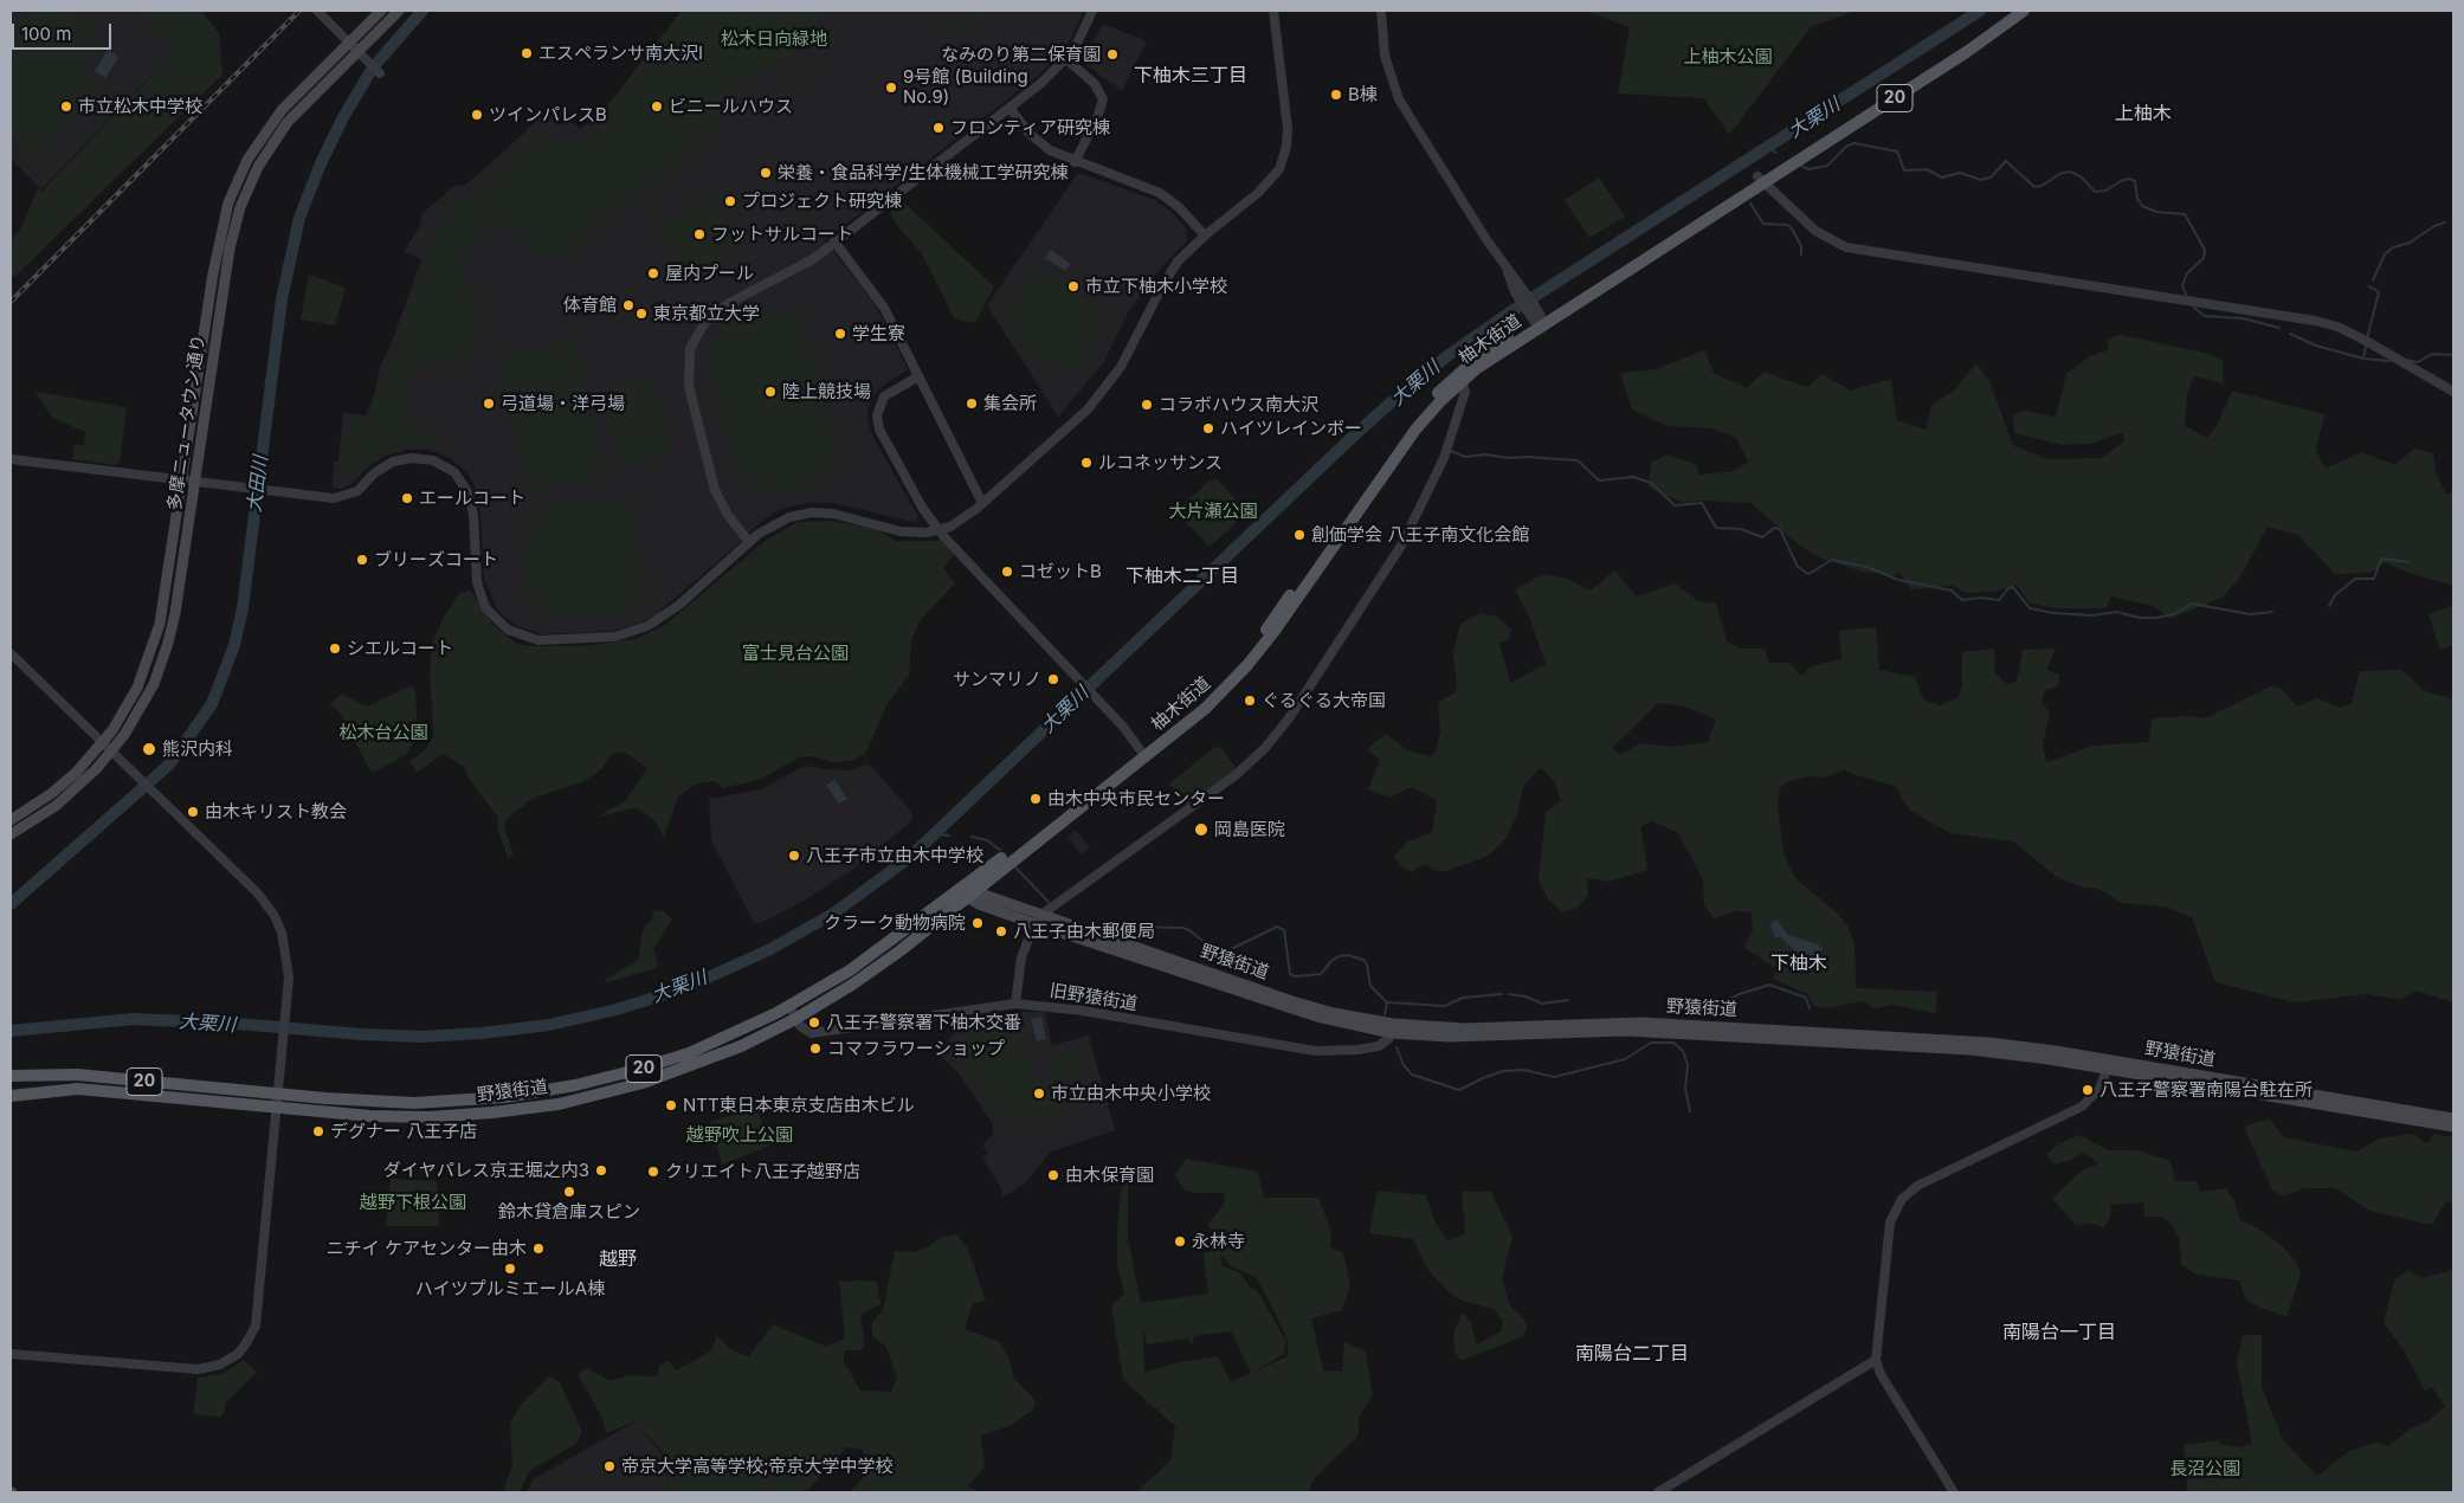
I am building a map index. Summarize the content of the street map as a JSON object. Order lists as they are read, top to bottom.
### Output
{
  "streets": {
    "main road": [
      "20",
      "柚木街道",
      "多摩ニュータウン通り",
      "野猿街道"
    ],
    "street": ["旧野猿街道"]
  },
  "crossings": [
    ["柚木街道", "野猿街道"],
    ["野猿街道", "旧野猿街道"]
  ],
  "districts": [
    "下柚木三丁目",
    "上柚木",
    "下柚木二丁目",
    "下柚木",
    "越野",
    "南陽台一丁目",
    "南陽台二丁目"
  ],
  "water": ["大栗川", "大田川"],
  "parks": [
    "松木日向緑地",
    "上柚木公園",
    "大片瀬公園",
    "富士見台公園",
    "松木台公園",
    "越野吹上公園",
    "越野下根公園",
    "長沼公園"
  ],
  "places": [
    "エスペランサ南大沢Ⅰ",
    "なみのり第二保育園",
    "9号館 (Building No.9)",
    "B棟",
    "市立松木中学校",
    "ビニールハウス",
    "ツインパレスB",
    "フロンティア研究棟",
    "栄養・食品科学/生体機械工学研究棟",
    "プロジェクト研究棟",
    "フットサルコート",
    "屋内プール",
    "市立下柚木小学校",
    "体育館",
    "東京都立大学",
    "学生寮",
    "陸上競技場",
    "弓道場・洋弓場",
    "集会所",
    "コラボハウス南大沢",
    "ハイツレインボー",
    "ルコネッサンス",
    "エールコート",
    "創価学会 八王子南文化会館",
    "ブリーズコート",
    "コゼットB",
    "シエルコート",
    "サンマリノ",
    "ぐるぐる大帝国",
    "熊沢内科",
    "由木中央市民センター",
    "由木キリスト教会",
    "岡島医院",
    "八王子市立由木中学校",
    "クラーク動物病院",
    "八王子由木郵便局",
    "八王子警察署下柚木交番",
    "コマフラワーショップ",
    "八王子警察署南陽台駐在所",
    "市立由木中央小学校",
    "NTT東日本東京支店由木ビル",
    "デグナー 八王子店",
    "ダイヤパレス京王堀之内3",
    "クリエイト八王子越野店",
    "由木保育園",
    "鈴木貸倉庫スピン",
    "永林寺",
    "ニチイ ケアセンター由木",
    "ハイツプルミエールA棟",
    "帝京大学高等学校;帝京大学中学校"
  ],
  "scale_bar": "100 m"
}
